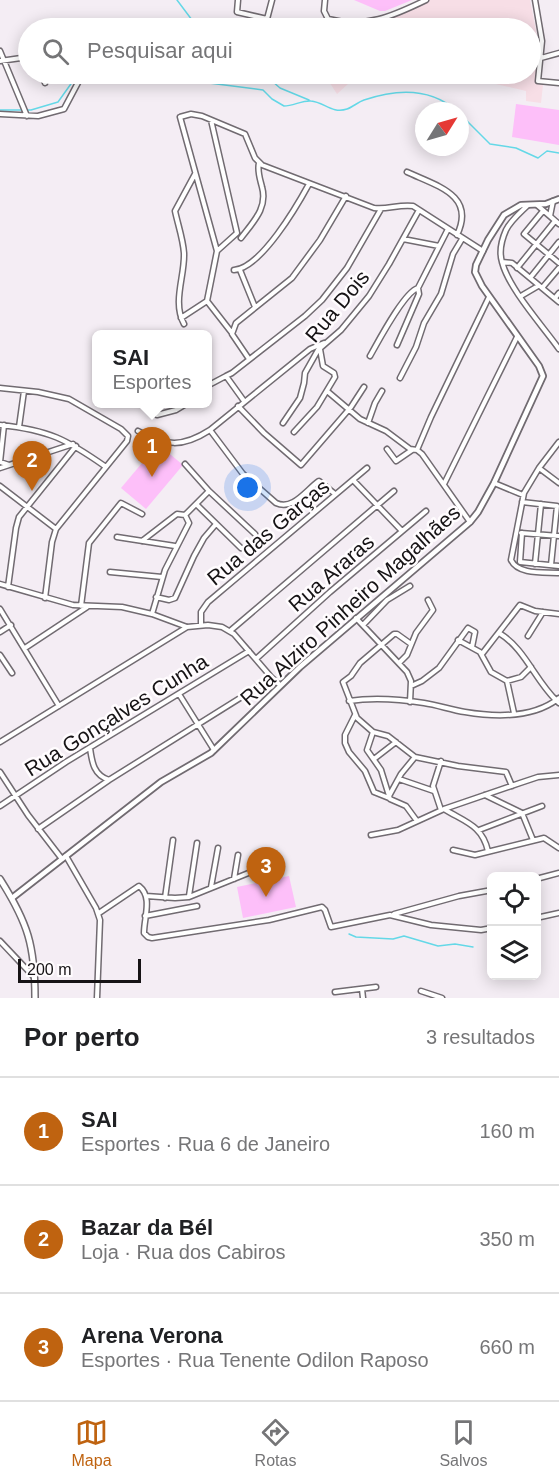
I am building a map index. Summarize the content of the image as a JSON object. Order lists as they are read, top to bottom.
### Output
{
  "streets": {
    "street": [
      "Rua Dois",
      "Rua das Garças",
      "Rua Araras",
      "Rua Alziro Pinheiro Magalhães",
      "Rua Gonçalves Cunha"
    ]
  },
  "scale_bar": "200 m",
  "north": "top right",
  "page": {
    "search": "Pesquisar aqui",
    "popup": ["SAI", "Esportes"],
    "pins": ["1", "2", "3"],
    "scale": "200 m",
    "heading": ["Por perto", "3 resultados"],
    "list": [
      {
        "mark": "1",
        "name": "SAI",
        "note": "Esportes · Rua 6 de Janeiro",
        "value": "160 m"
      },
      {
        "mark": "2",
        "name": "Bazar da Bél",
        "note": "Loja · Rua dos Cabiros",
        "value": "350 m"
      },
      {
        "mark": "3",
        "name": "Arena Verona",
        "note": "Esportes · Rua Tenente Odilon Raposo",
        "value": "660 m"
      }
    ],
    "nav": ["Mapa", "Rotas", "Salvos"]
  }
}
